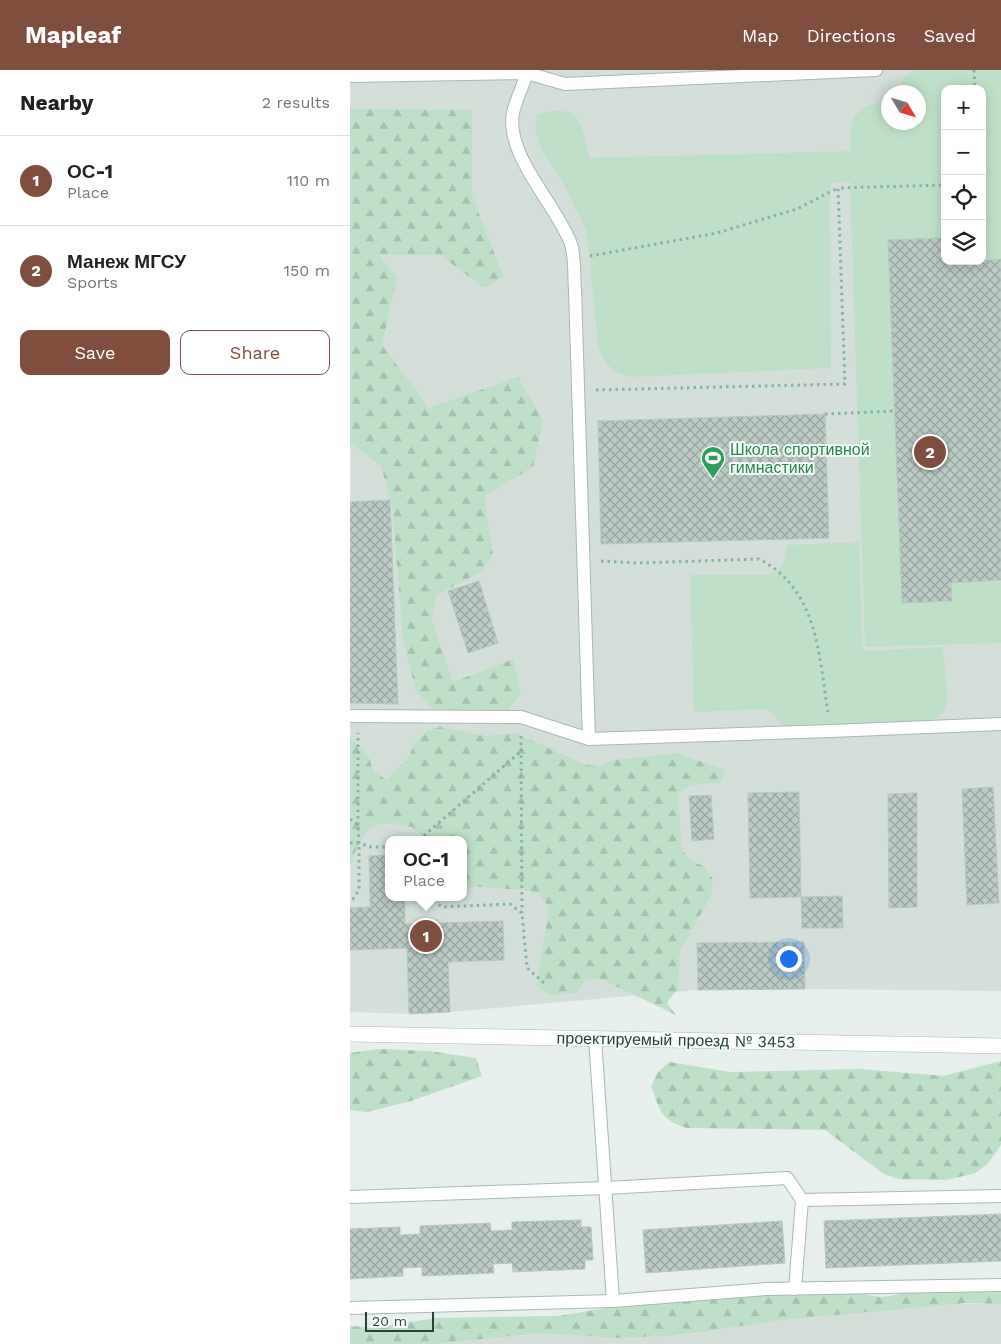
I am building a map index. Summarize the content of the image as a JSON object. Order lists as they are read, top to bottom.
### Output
{
  "streets": {
    "street": ["проектируемый проезд № 3453"]
  },
  "places": {
    "sports": ["Школа спортивной гимнастики"]
  },
  "scale_bar": "20 m",
  "north": "bottom right",
  "page": {
    "header": "Mapleaf",
    "nav": ["Map", "Directions", "Saved"],
    "heading": ["Nearby", "2 results"],
    "map_buttons": ["+", "−"],
    "list": [
      {
        "mark": "1",
        "name": "ОС-1",
        "note": "Place",
        "value": "110 m"
      },
      {
        "mark": "2",
        "name": "Манеж МГСУ",
        "note": "Sports",
        "value": "150 m"
      }
    ],
    "buttons": ["Save", "Share"],
    "pins": ["2", "1"],
    "popup": ["ОС-1", "Place"],
    "scale": "20 m"
  }
}
